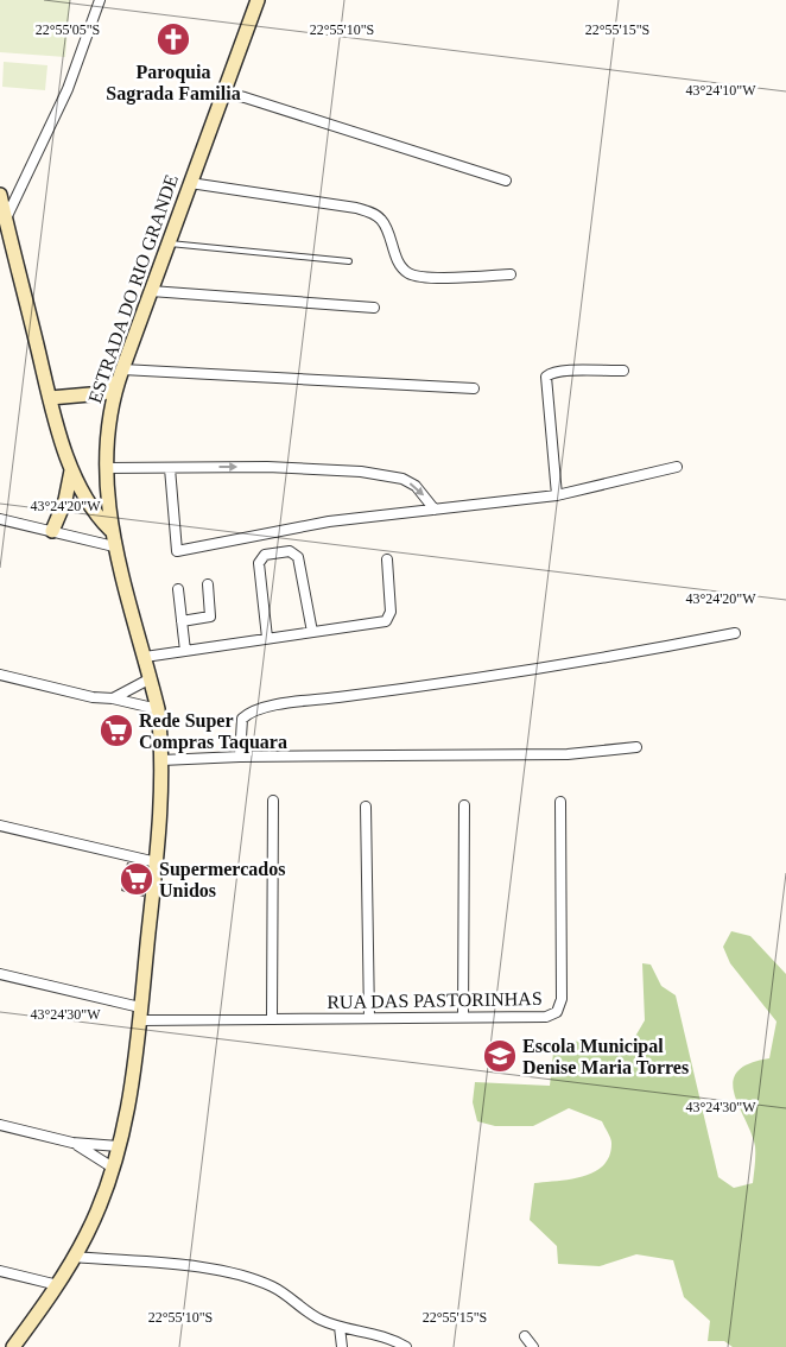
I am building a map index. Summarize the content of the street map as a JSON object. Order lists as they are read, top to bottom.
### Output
{
  "streets": {
    "street": ["ESTRADA DO RIO GRANDE", "RUA DAS PASTORINHAS"]
  },
  "crossings": [
    ["ESTRADA DO RIO GRANDE", "RUA DAS PASTORINHAS"]
  ],
  "places": {
    "church": ["Paroquia Sagrada Familia"],
    "supermarket": ["Rede Super Compras Taquara", "Supermercados Unidos"],
    "school or university": ["Escola Municipal Denise Maria Torres"]
  },
  "coordinates": [
    "22°55'05\"S",
    "22°55'10\"S",
    "22°55'15\"S",
    "43°24'10\"W",
    "43°24'20\"W",
    "43°24'30\"W"
  ]
}
